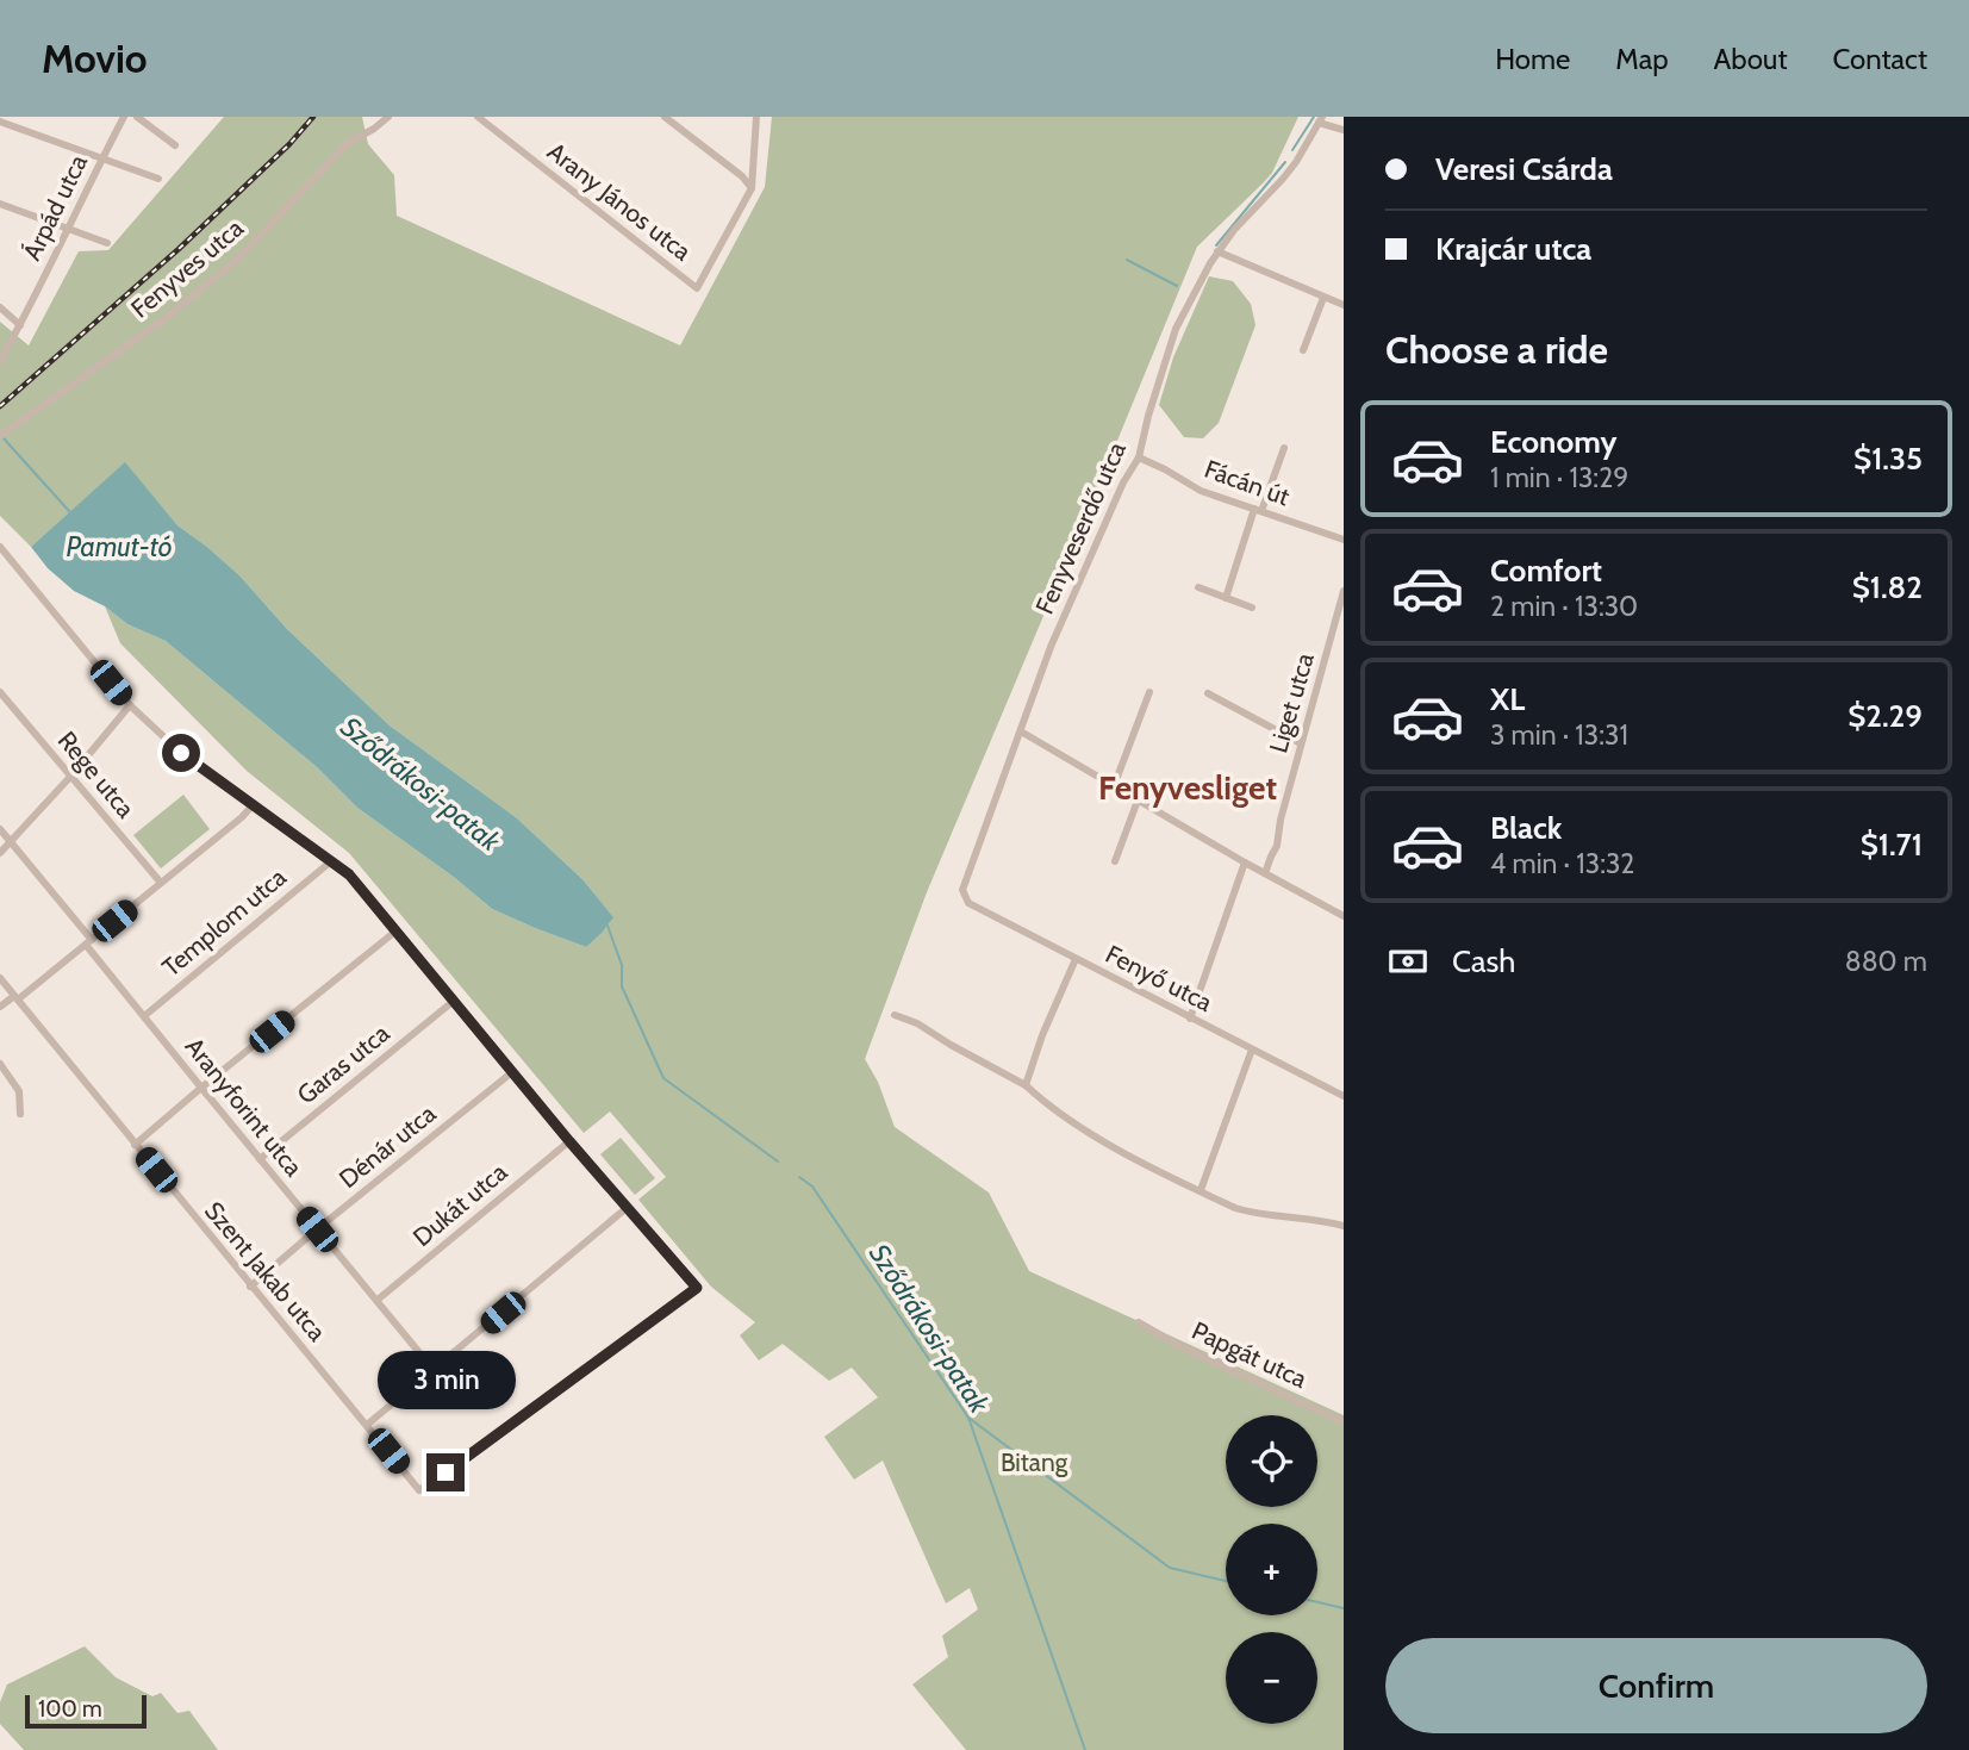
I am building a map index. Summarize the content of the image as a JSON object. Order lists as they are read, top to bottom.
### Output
{
  "streets": {
    "street": [
      "Arany János utca",
      "Árpád utca",
      "Fenyves utca",
      "Fácán út",
      "Fenyveserdő utca",
      "Liget utca",
      "Rege utca",
      "Templom utca",
      "Fenyő utca",
      "Garas utca",
      "Aranyforint utca",
      "Dénár utca",
      "Dukát utca",
      "Szent Jakab utca",
      "Papgát utca"
    ]
  },
  "crossings": [
    ["Fácán út", "Fenyveserdő utca"],
    ["Fenyveserdő utca", "Fenyő utca"],
    ["Templom utca", "Aranyforint utca"],
    ["Garas utca", "Aranyforint utca"],
    ["Aranyforint utca", "Dénár utca"],
    ["Aranyforint utca", "Dukát utca"],
    ["Dénár utca", "Szent Jakab utca"]
  ],
  "districts": ["Fenyvesliget"],
  "water": ["Pamut-tó", "Sződrákosi-patak"],
  "parks": ["Bitang"],
  "scale_bar": "100 m",
  "page": {
    "header": "Movio",
    "nav": [
      "Home",
      "Map",
      "About",
      "Contact"
    ],
    "banner": ["Veresi Csárda", "Krajcár utca"],
    "heading": "Choose a ride",
    "list": [
      {
        "name": "Economy",
        "note": "1 min · 13:29",
        "value": "$1.35"
      },
      {
        "name": "Comfort",
        "note": "2 min · 13:30",
        "value": "$1.82"
      },
      {
        "name": "XL",
        "note": "3 min · 13:31",
        "value": "$2.29"
      },
      {
        "name": "Black",
        "note": "4 min · 13:32",
        "value": "$1.71"
      }
    ],
    "pay": ["Cash", "880 m"],
    "bubble": "3 min",
    "map_buttons": ["+", "−"],
    "buttons": "Confirm",
    "scale": "100 m"
  }
}
